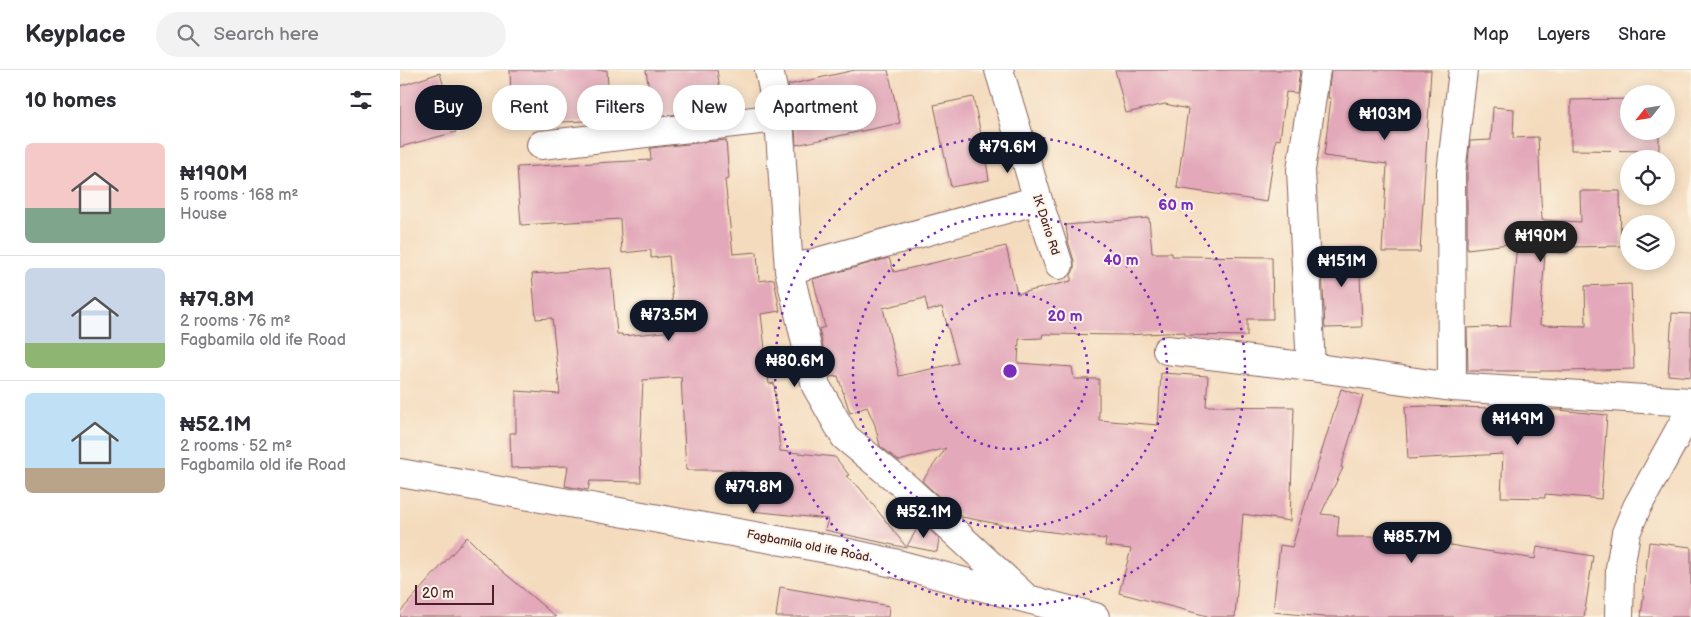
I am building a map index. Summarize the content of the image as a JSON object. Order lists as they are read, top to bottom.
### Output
{
  "streets": {
    "street": ["IK Dario Rd", "Fagbamila old ife Road"]
  },
  "scale_bar": "20 m",
  "north": "bottom left",
  "page": {
    "header": "Keyplace",
    "search": "Search here",
    "nav": ["Map", "Layers", "Share"],
    "heading": "10 homes",
    "chip": [
      "Buy",
      "Rent",
      "Filters",
      "New",
      "Apartment"
    ],
    "price": [
      "₦103M",
      "₦79.6M",
      "₦190M",
      "₦151M",
      "₦73.5M",
      "₦80.6M",
      "₦149M",
      "₦79.8M",
      "₦52.1M",
      "₦85.7M"
    ],
    "list": [
      {
        "name": "₦190M",
        "note": "5 rooms · 168 m² · House"
      },
      {
        "name": "₦79.8M",
        "note": "2 rooms · 76 m² · Fagbamila old ife Road"
      },
      {
        "name": "₦52.1M",
        "note": "2 rooms · 52 m² · Fagbamila old ife Road"
      }
    ],
    "scale": "20 m"
  },
  "rings": ["60 m", "40 m", "20 m"]
}
